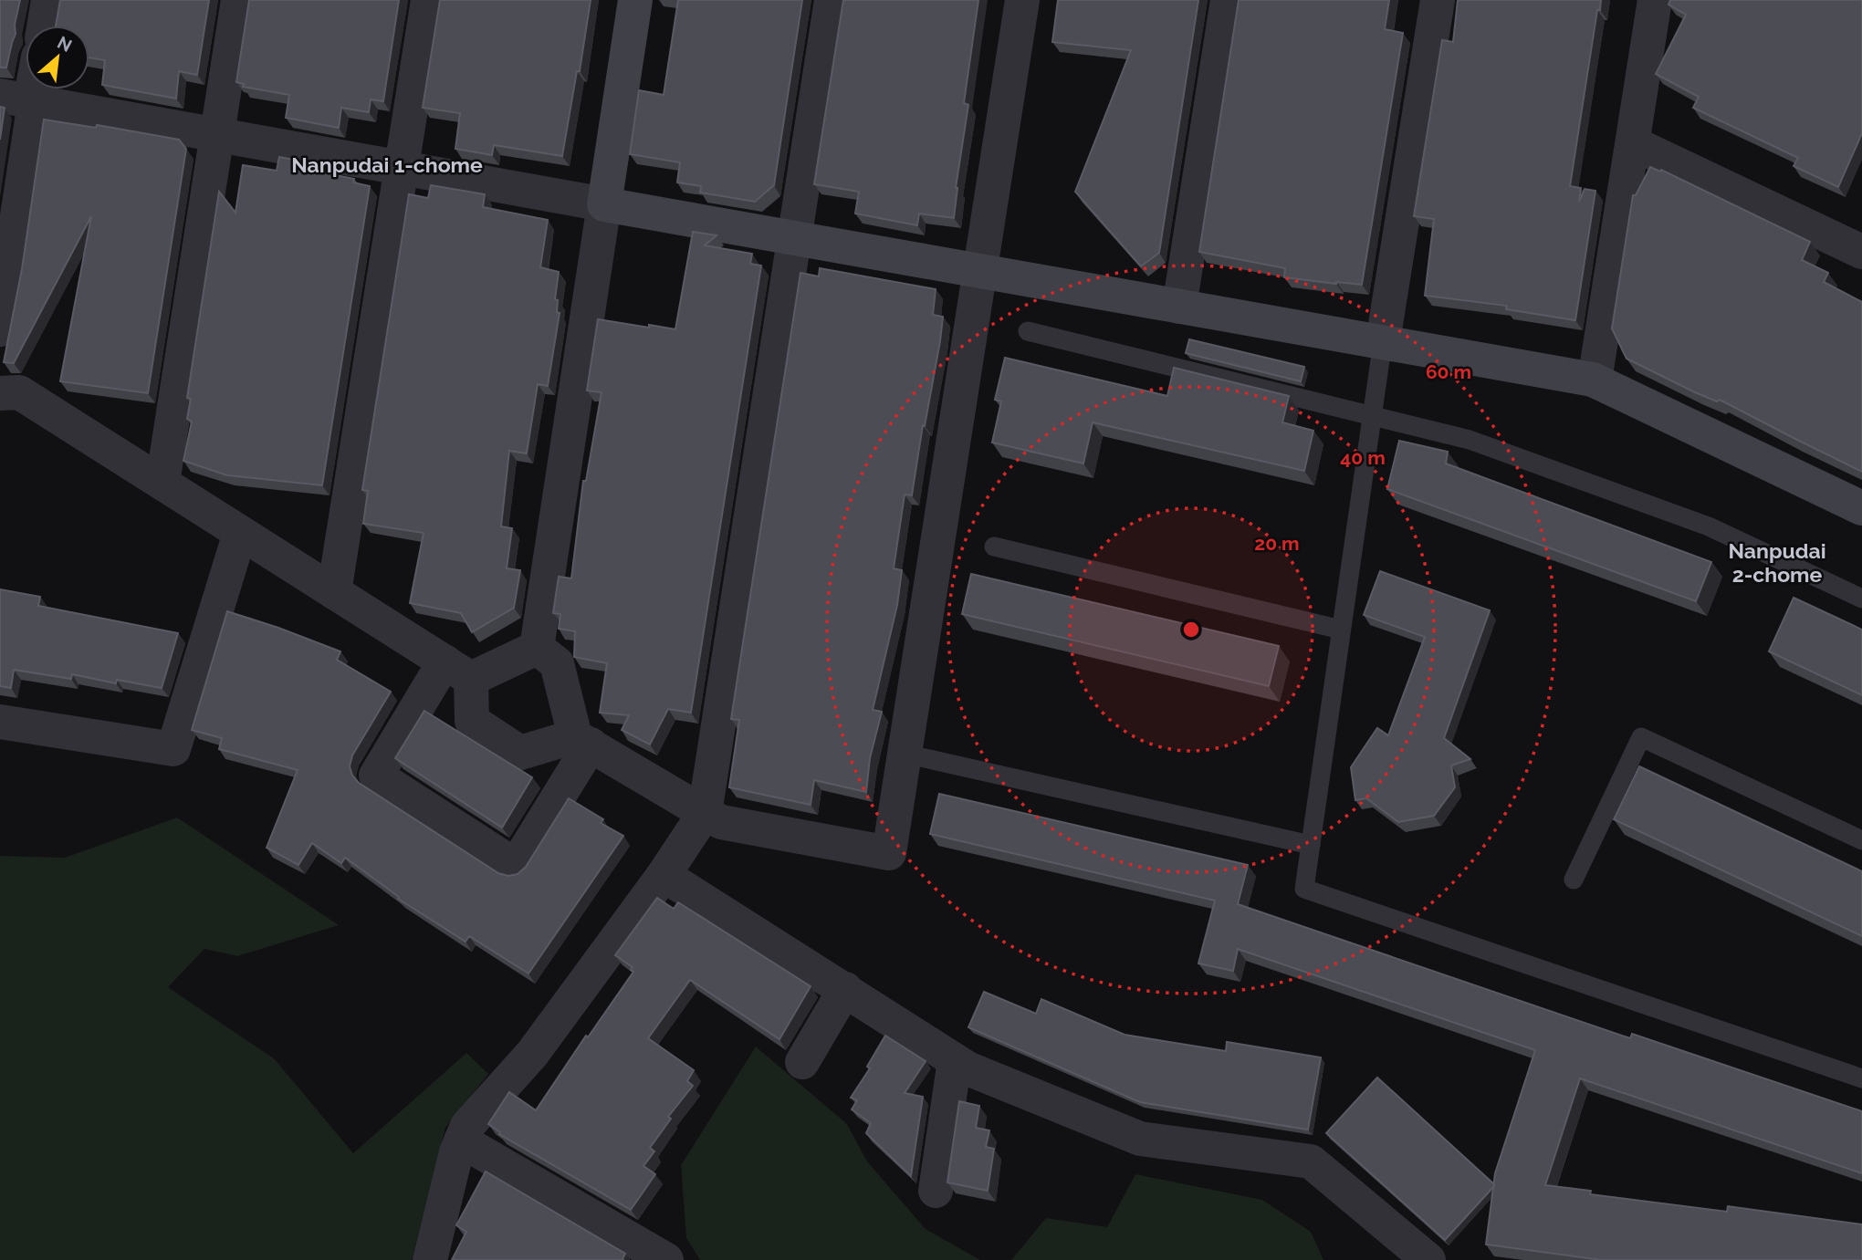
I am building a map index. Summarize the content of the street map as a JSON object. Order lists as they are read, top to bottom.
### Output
{
  "districts": ["Nanpudai 1-chome", "Nanpudai 2-chome"],
  "north": "top right",
  "rings": ["60 m", "40 m", "20 m"]
}
